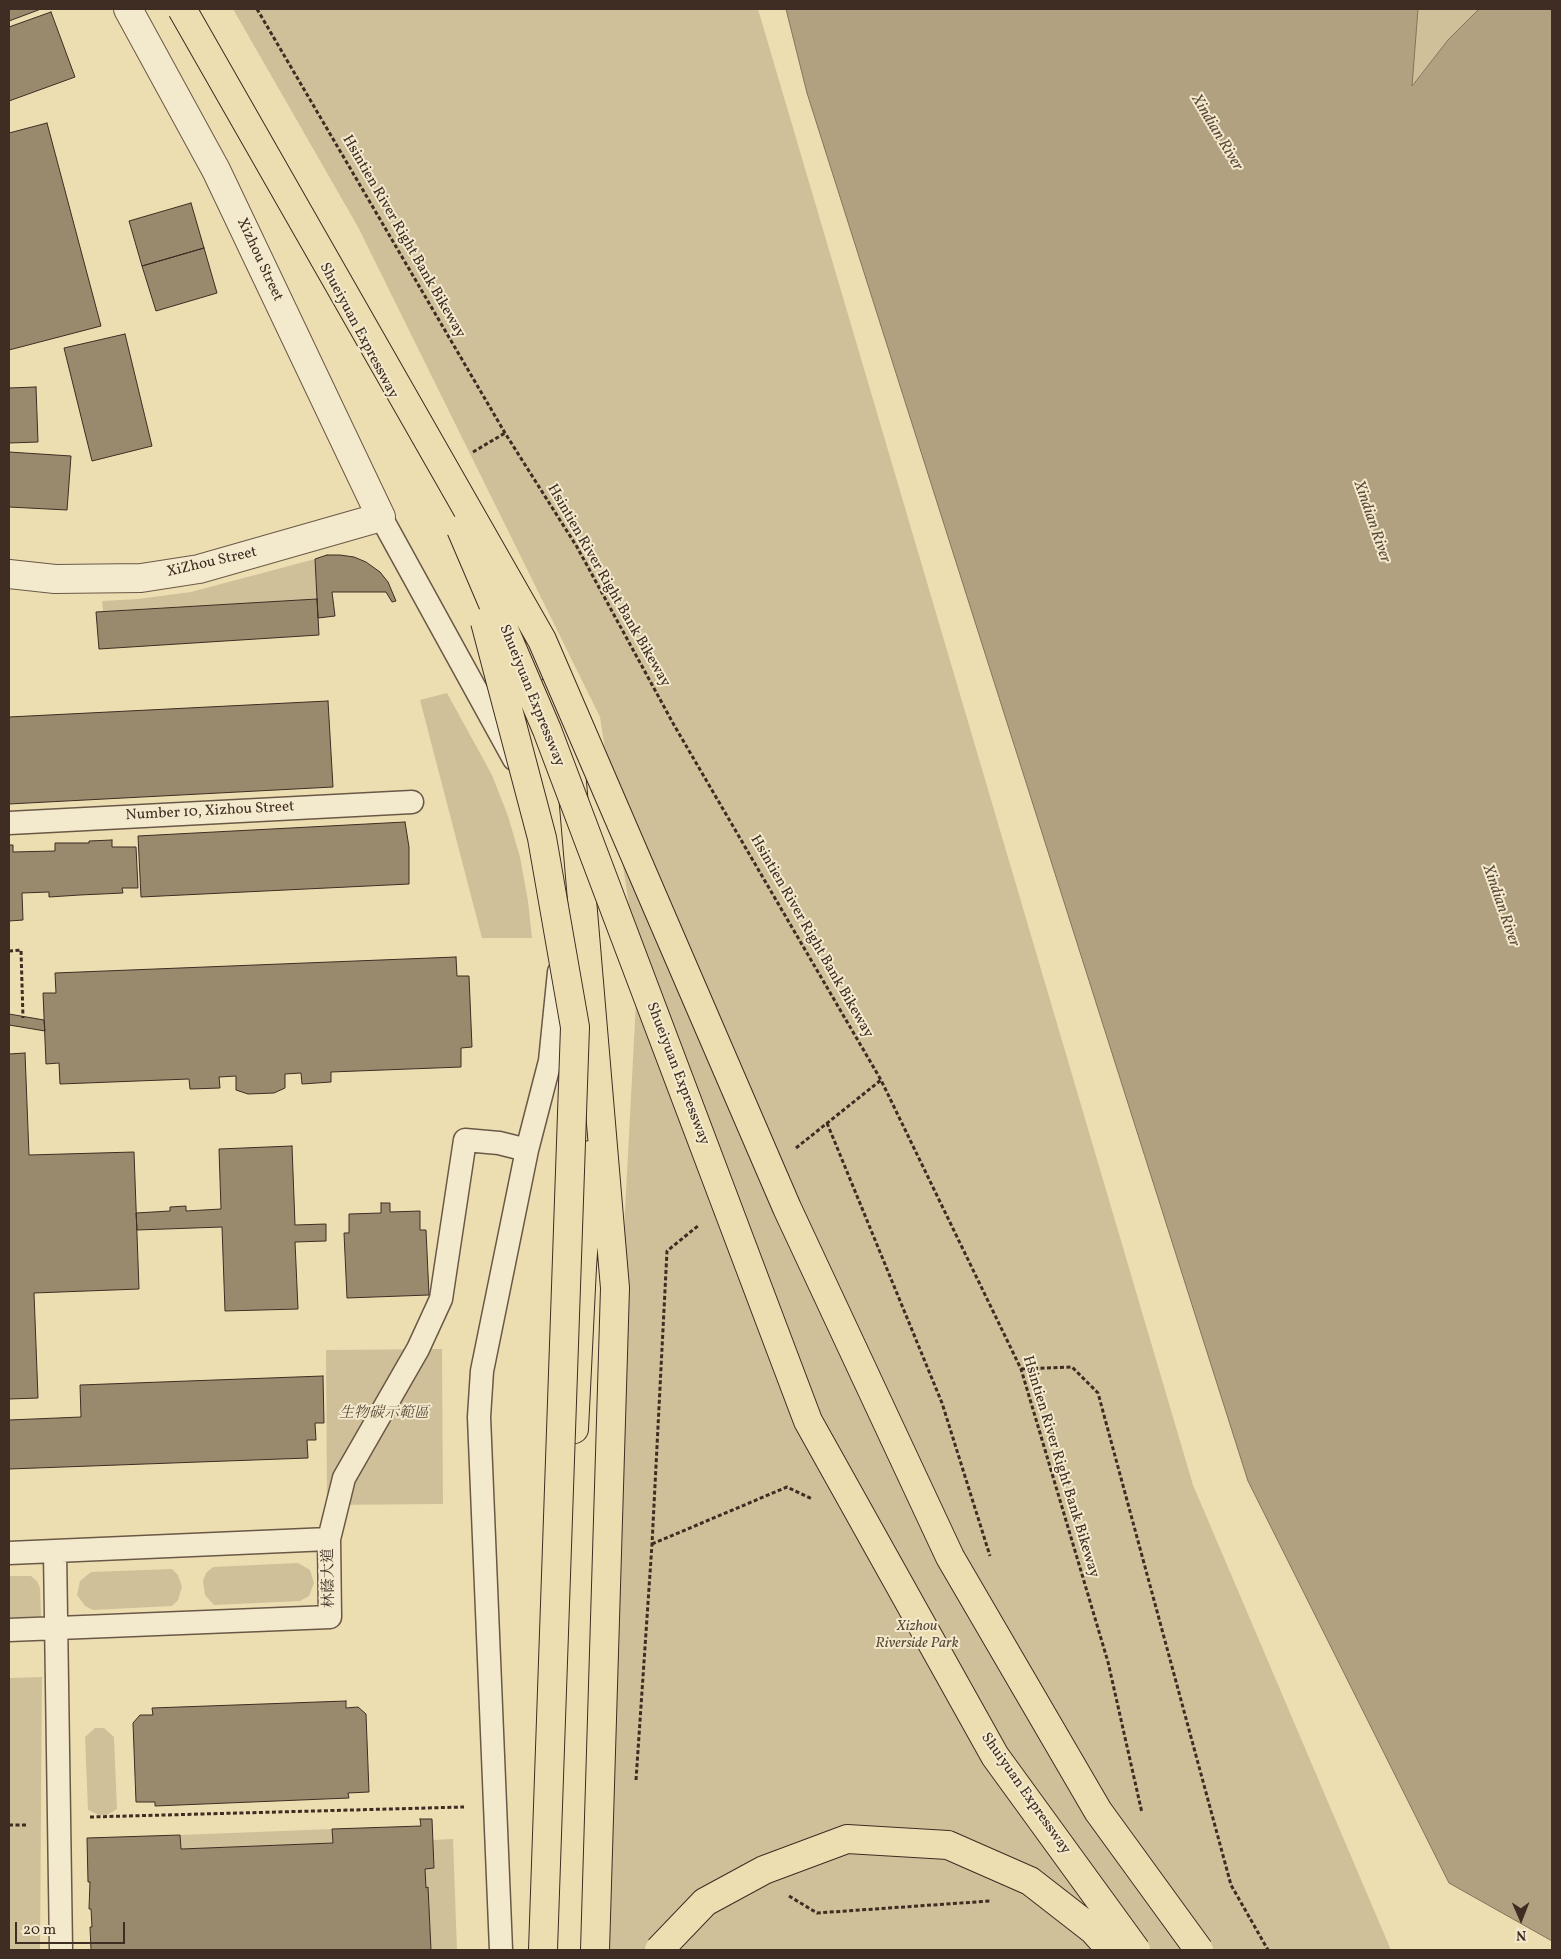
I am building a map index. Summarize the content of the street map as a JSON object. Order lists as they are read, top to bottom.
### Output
{
  "streets": {
    "highway": ["Shueiyuan Expressway", "Shuiyuan Expressway"],
    "street": ["Xizhou Street", "XiZhou Street"],
    "lane": ["Number 10, Xizhou Street", "林蔭大道"],
    "path": ["Hsintien River Right Bank Bikeway"]
  },
  "crossings": [
    ["Xizhou Street", "XiZhou Street"],
    ["Shueiyuan Expressway", "Shuiyuan Expressway"]
  ],
  "water": ["Xindian River"],
  "parks": ["生物碳示範區", "Xizhou Riverside Park"],
  "scale_bar": "20 m",
  "north": "bottom"
}
